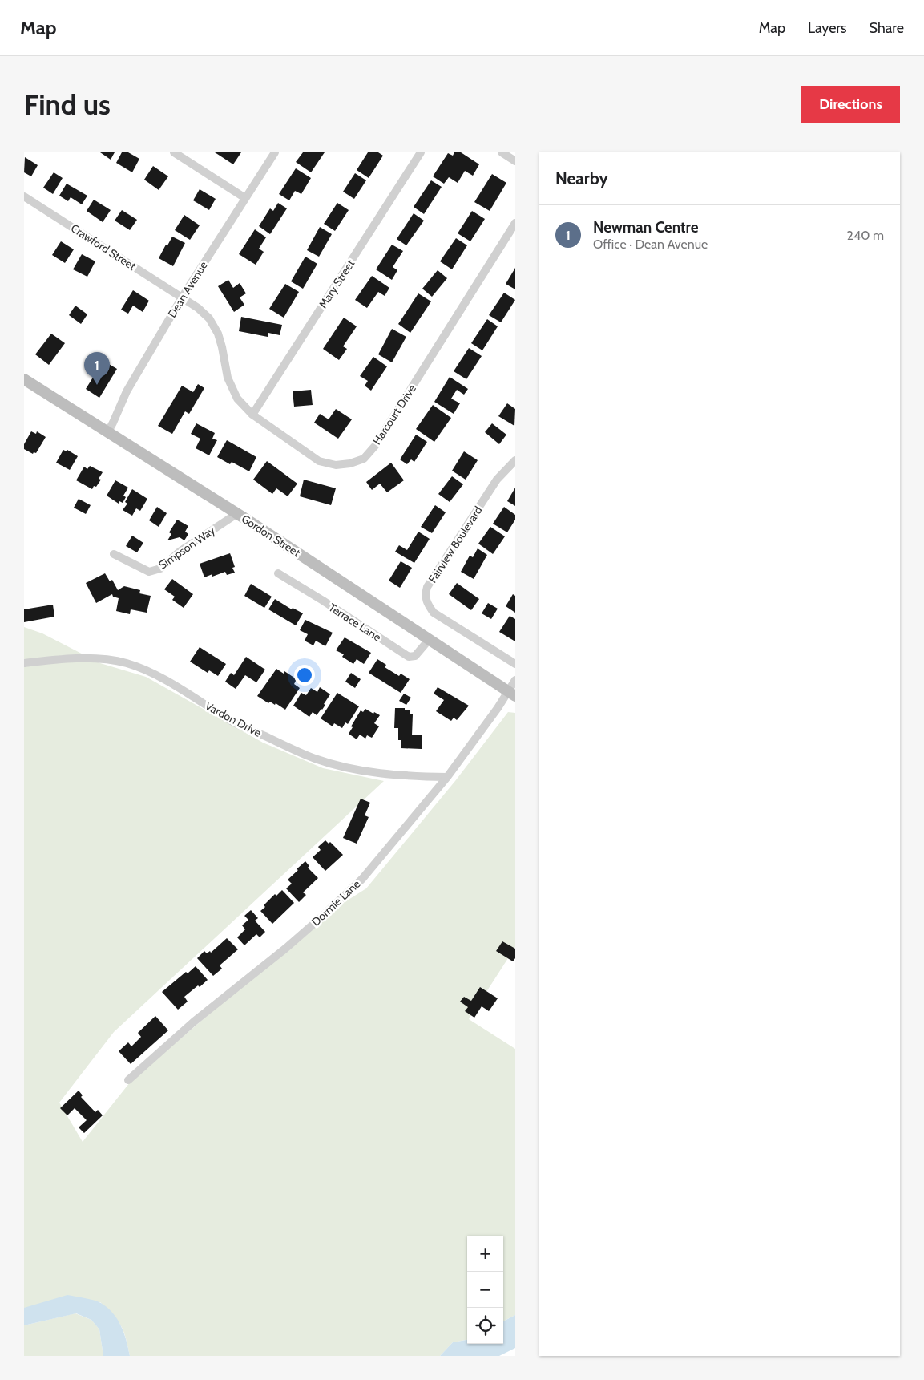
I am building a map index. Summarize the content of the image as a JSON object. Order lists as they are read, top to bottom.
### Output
{
  "streets": {
    "main road": ["Gordon Street"],
    "street": [
      "Crawford Street",
      "Mary Street",
      "Dean Avenue",
      "Harcourt Drive",
      "Fairview Boulevard",
      "Simpson Way",
      "Terrace Lane",
      "Vardon Drive",
      "Dormie Lane"
    ]
  },
  "crossings": [
    ["Crawford Street", "Dean Avenue"],
    ["Crawford Street", "Harcourt Drive"],
    ["Mary Street", "Harcourt Drive"],
    ["Dean Avenue", "Harcourt Drive"],
    ["Dean Avenue", "Gordon Street"],
    ["Gordon Street", "Simpson Way"],
    ["Gordon Street", "Terrace Lane"],
    ["Gordon Street", "Dormie Lane"],
    ["Vardon Drive", "Dormie Lane"]
  ],
  "page": {
    "header": "Map",
    "nav": ["Map", "Layers", "Share"],
    "buttons": "Directions",
    "title": "Find us",
    "heading": "Nearby",
    "list": [
      {
        "mark": "1",
        "name": "Newman Centre",
        "note": "Office · Dean Avenue",
        "value": "240 m"
      }
    ],
    "pins": "1",
    "map_buttons": ["+", "−"]
  }
}
